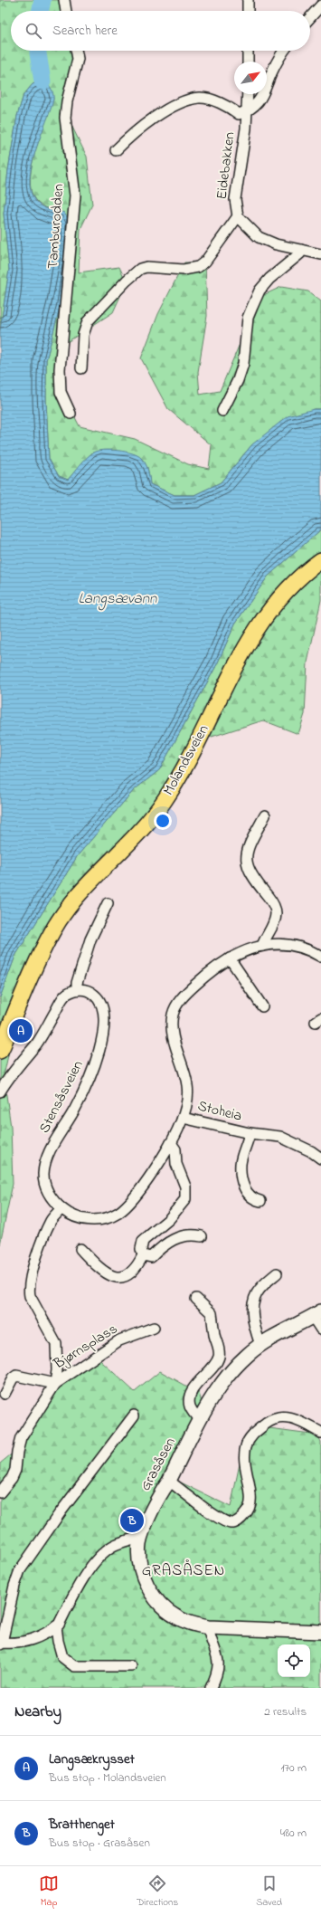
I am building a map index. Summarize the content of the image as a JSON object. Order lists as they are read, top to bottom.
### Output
{
  "streets": {
    "main road": ["Molandsveien"],
    "street": [
      "Eidebakken",
      "Tamburodden",
      "Stensåsveien",
      "Stoheia",
      "Bjørnsplass",
      "Grasåsen"
    ]
  },
  "crossings": [
    ["Stensåsveien", "Stoheia"],
    ["Stensåsveien", "Bjørnsplass"]
  ],
  "districts": ["GRASÅSEN"],
  "water": ["Langsævann"],
  "north": "top right",
  "page": {
    "search": "Search here",
    "pins": ["A", "B"],
    "heading": ["Nearby", "2 results"],
    "list": [
      {
        "mark": "A",
        "name": "Langsækrysset",
        "note": "Bus stop · Molandsveien",
        "value": "170 m"
      },
      {
        "mark": "B",
        "name": "Bratthenget",
        "note": "Bus stop · Grasåsen",
        "value": "480 m"
      }
    ],
    "nav": ["Map", "Directions", "Saved"]
  }
}
